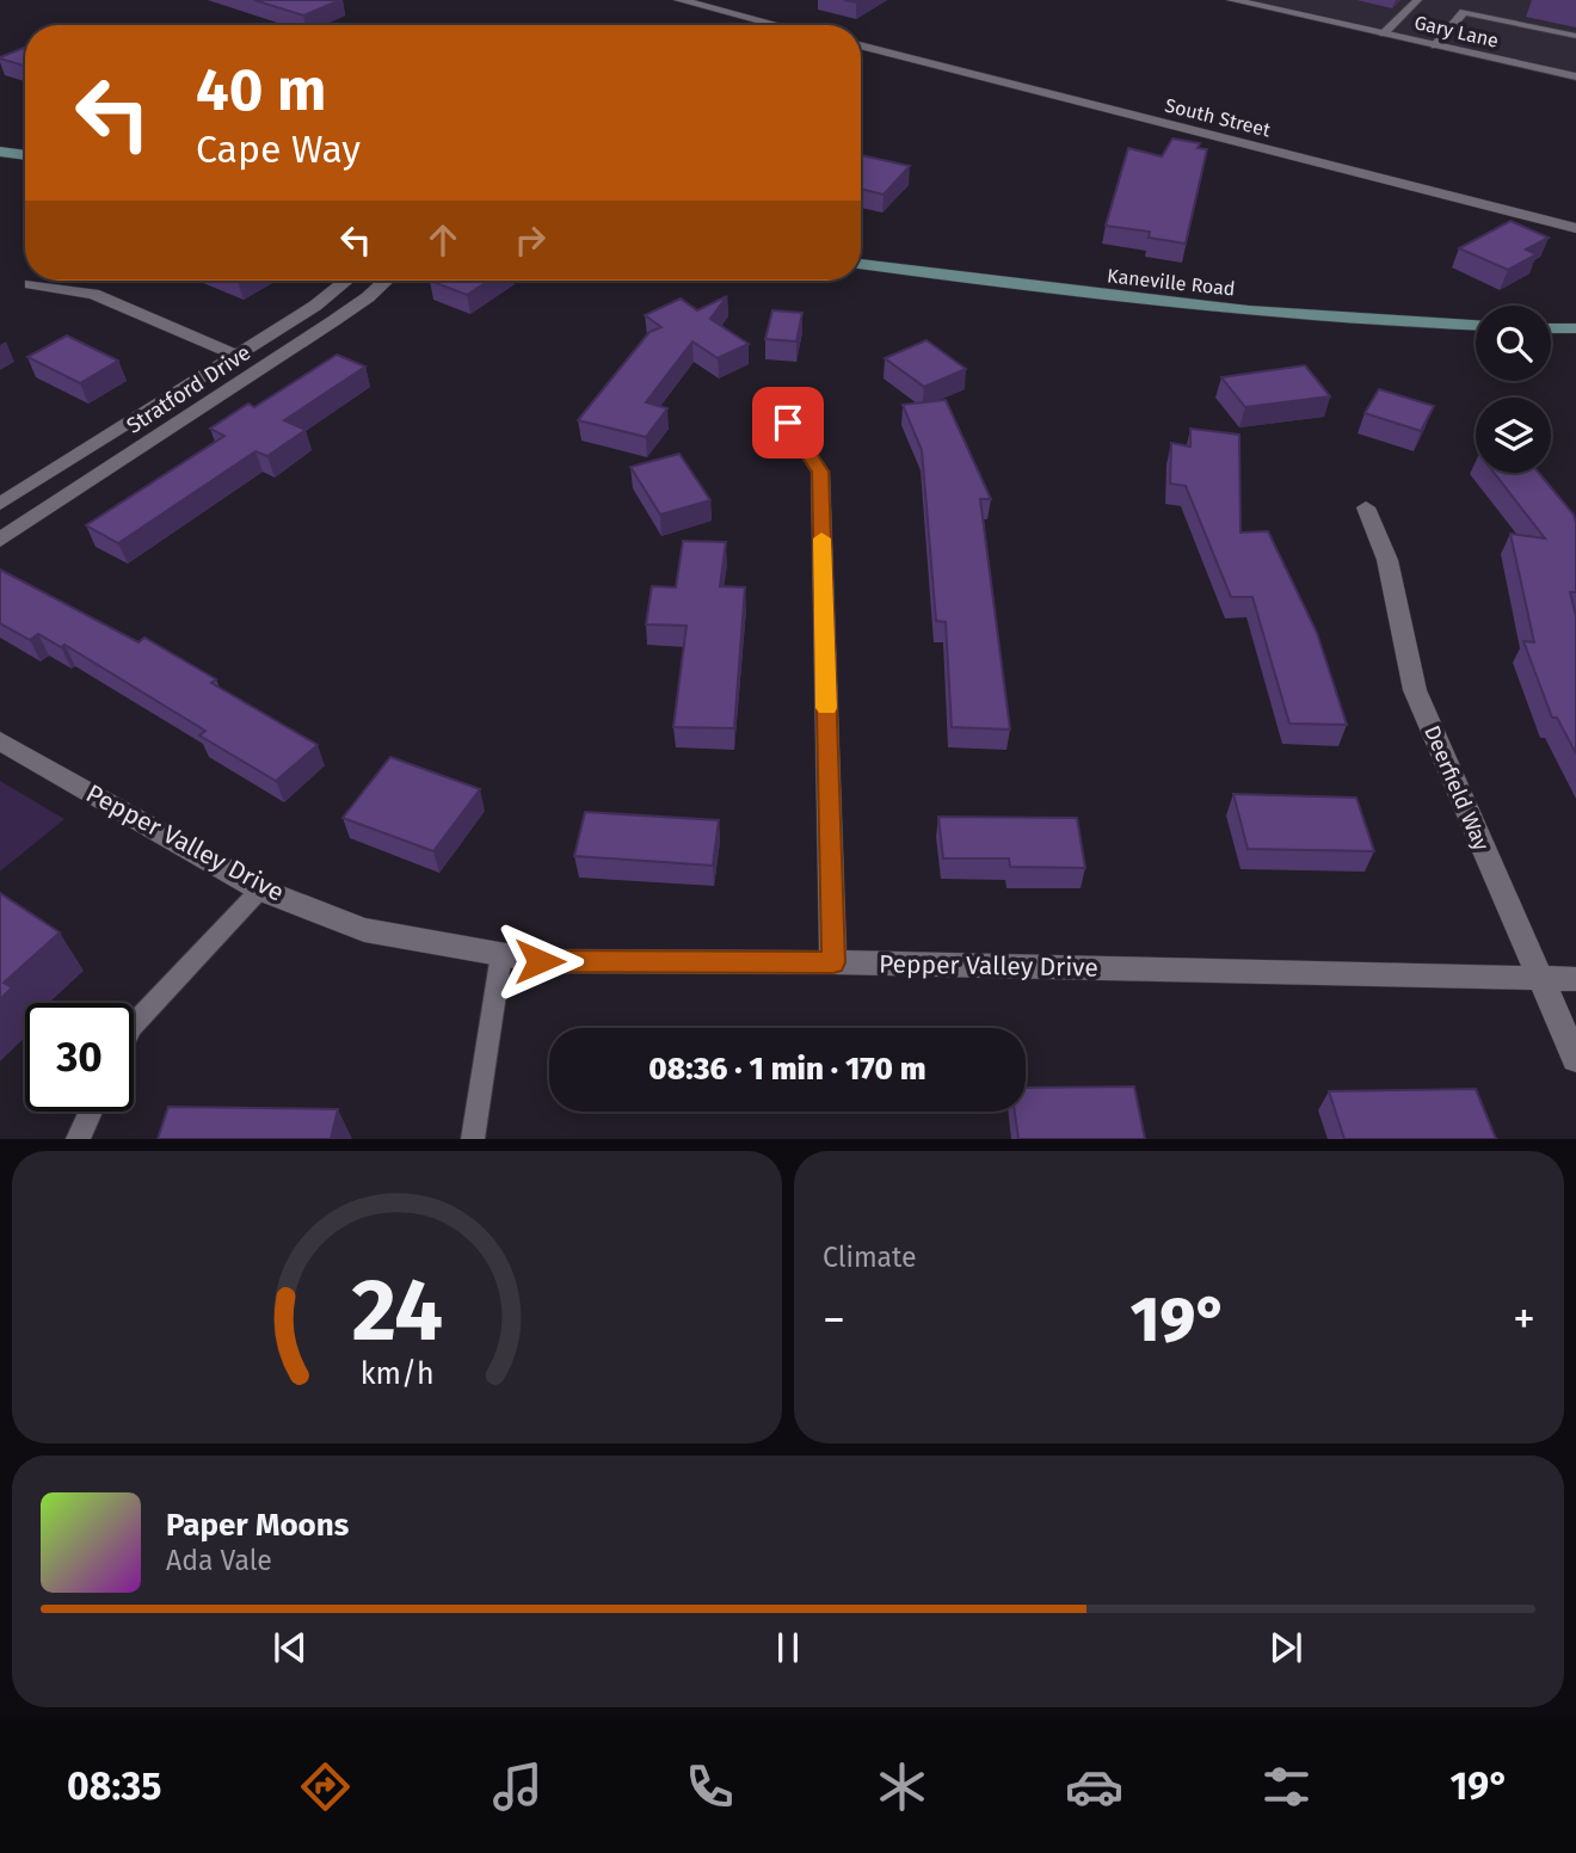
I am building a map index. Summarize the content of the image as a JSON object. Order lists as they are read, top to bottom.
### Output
{
  "streets": {
    "main road": ["Kaneville Road"],
    "street": [
      "Gary Lane",
      "South Street",
      "Stratford Drive",
      "Deerfield Way",
      "Pepper Valley Drive"
    ]
  },
  "crossings": [
    ["Deerfield Way", "Pepper Valley Drive"]
  ],
  "page": {
    "turn": ["40 m", "Cape Way"],
    "limit": "30",
    "trip": "08:36 · 1 min · 170 m",
    "tile": "Climate",
    "heat": ["−", "19°", "+"],
    "song": ["Paper Moons", "Ada Vale"],
    "tabs": ["08:35", "19°"],
    "gauge": ["24", "km/h"]
  }
}
